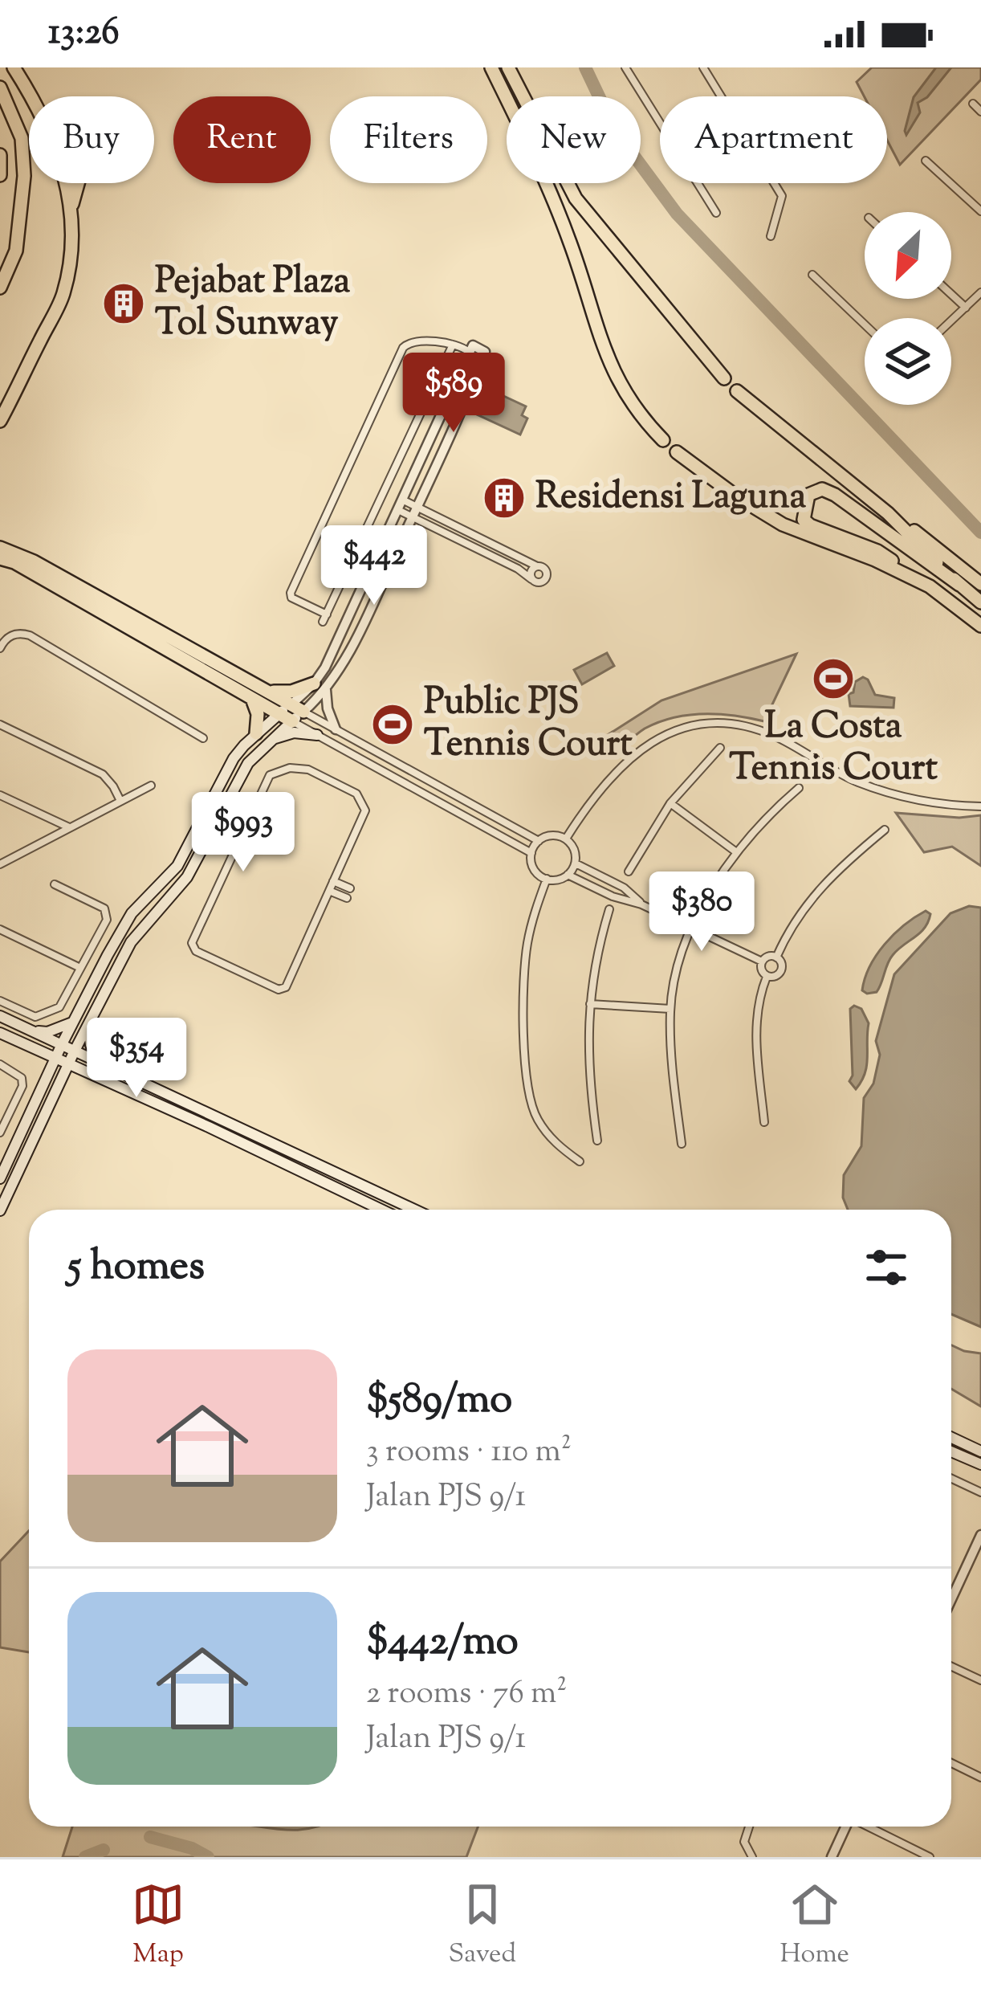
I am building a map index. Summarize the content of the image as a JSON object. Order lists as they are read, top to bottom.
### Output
{
  "places": {
    "building": ["Pejabat Plaza Tol Sunway", "Residensi Laguna"],
    "sports": ["La Costa Tennis Court", "Public PJS Tennis Court"]
  },
  "north": "bottom left",
  "page": {
    "status": "13:26",
    "chip": [
      "Buy",
      "Rent",
      "Filters",
      "New",
      "Apartment"
    ],
    "price": [
      "$589",
      "$442",
      "$993",
      "$380",
      "$354"
    ],
    "heading": "5 homes",
    "list": [
      {
        "name": "$589/mo",
        "note": "3 rooms · 110 m² · Jalan PJS 9/1"
      },
      {
        "name": "$442/mo",
        "note": "2 rooms · 76 m² · Jalan PJS 9/1"
      }
    ],
    "tabs": ["Map", "Saved", "Home"]
  }
}
